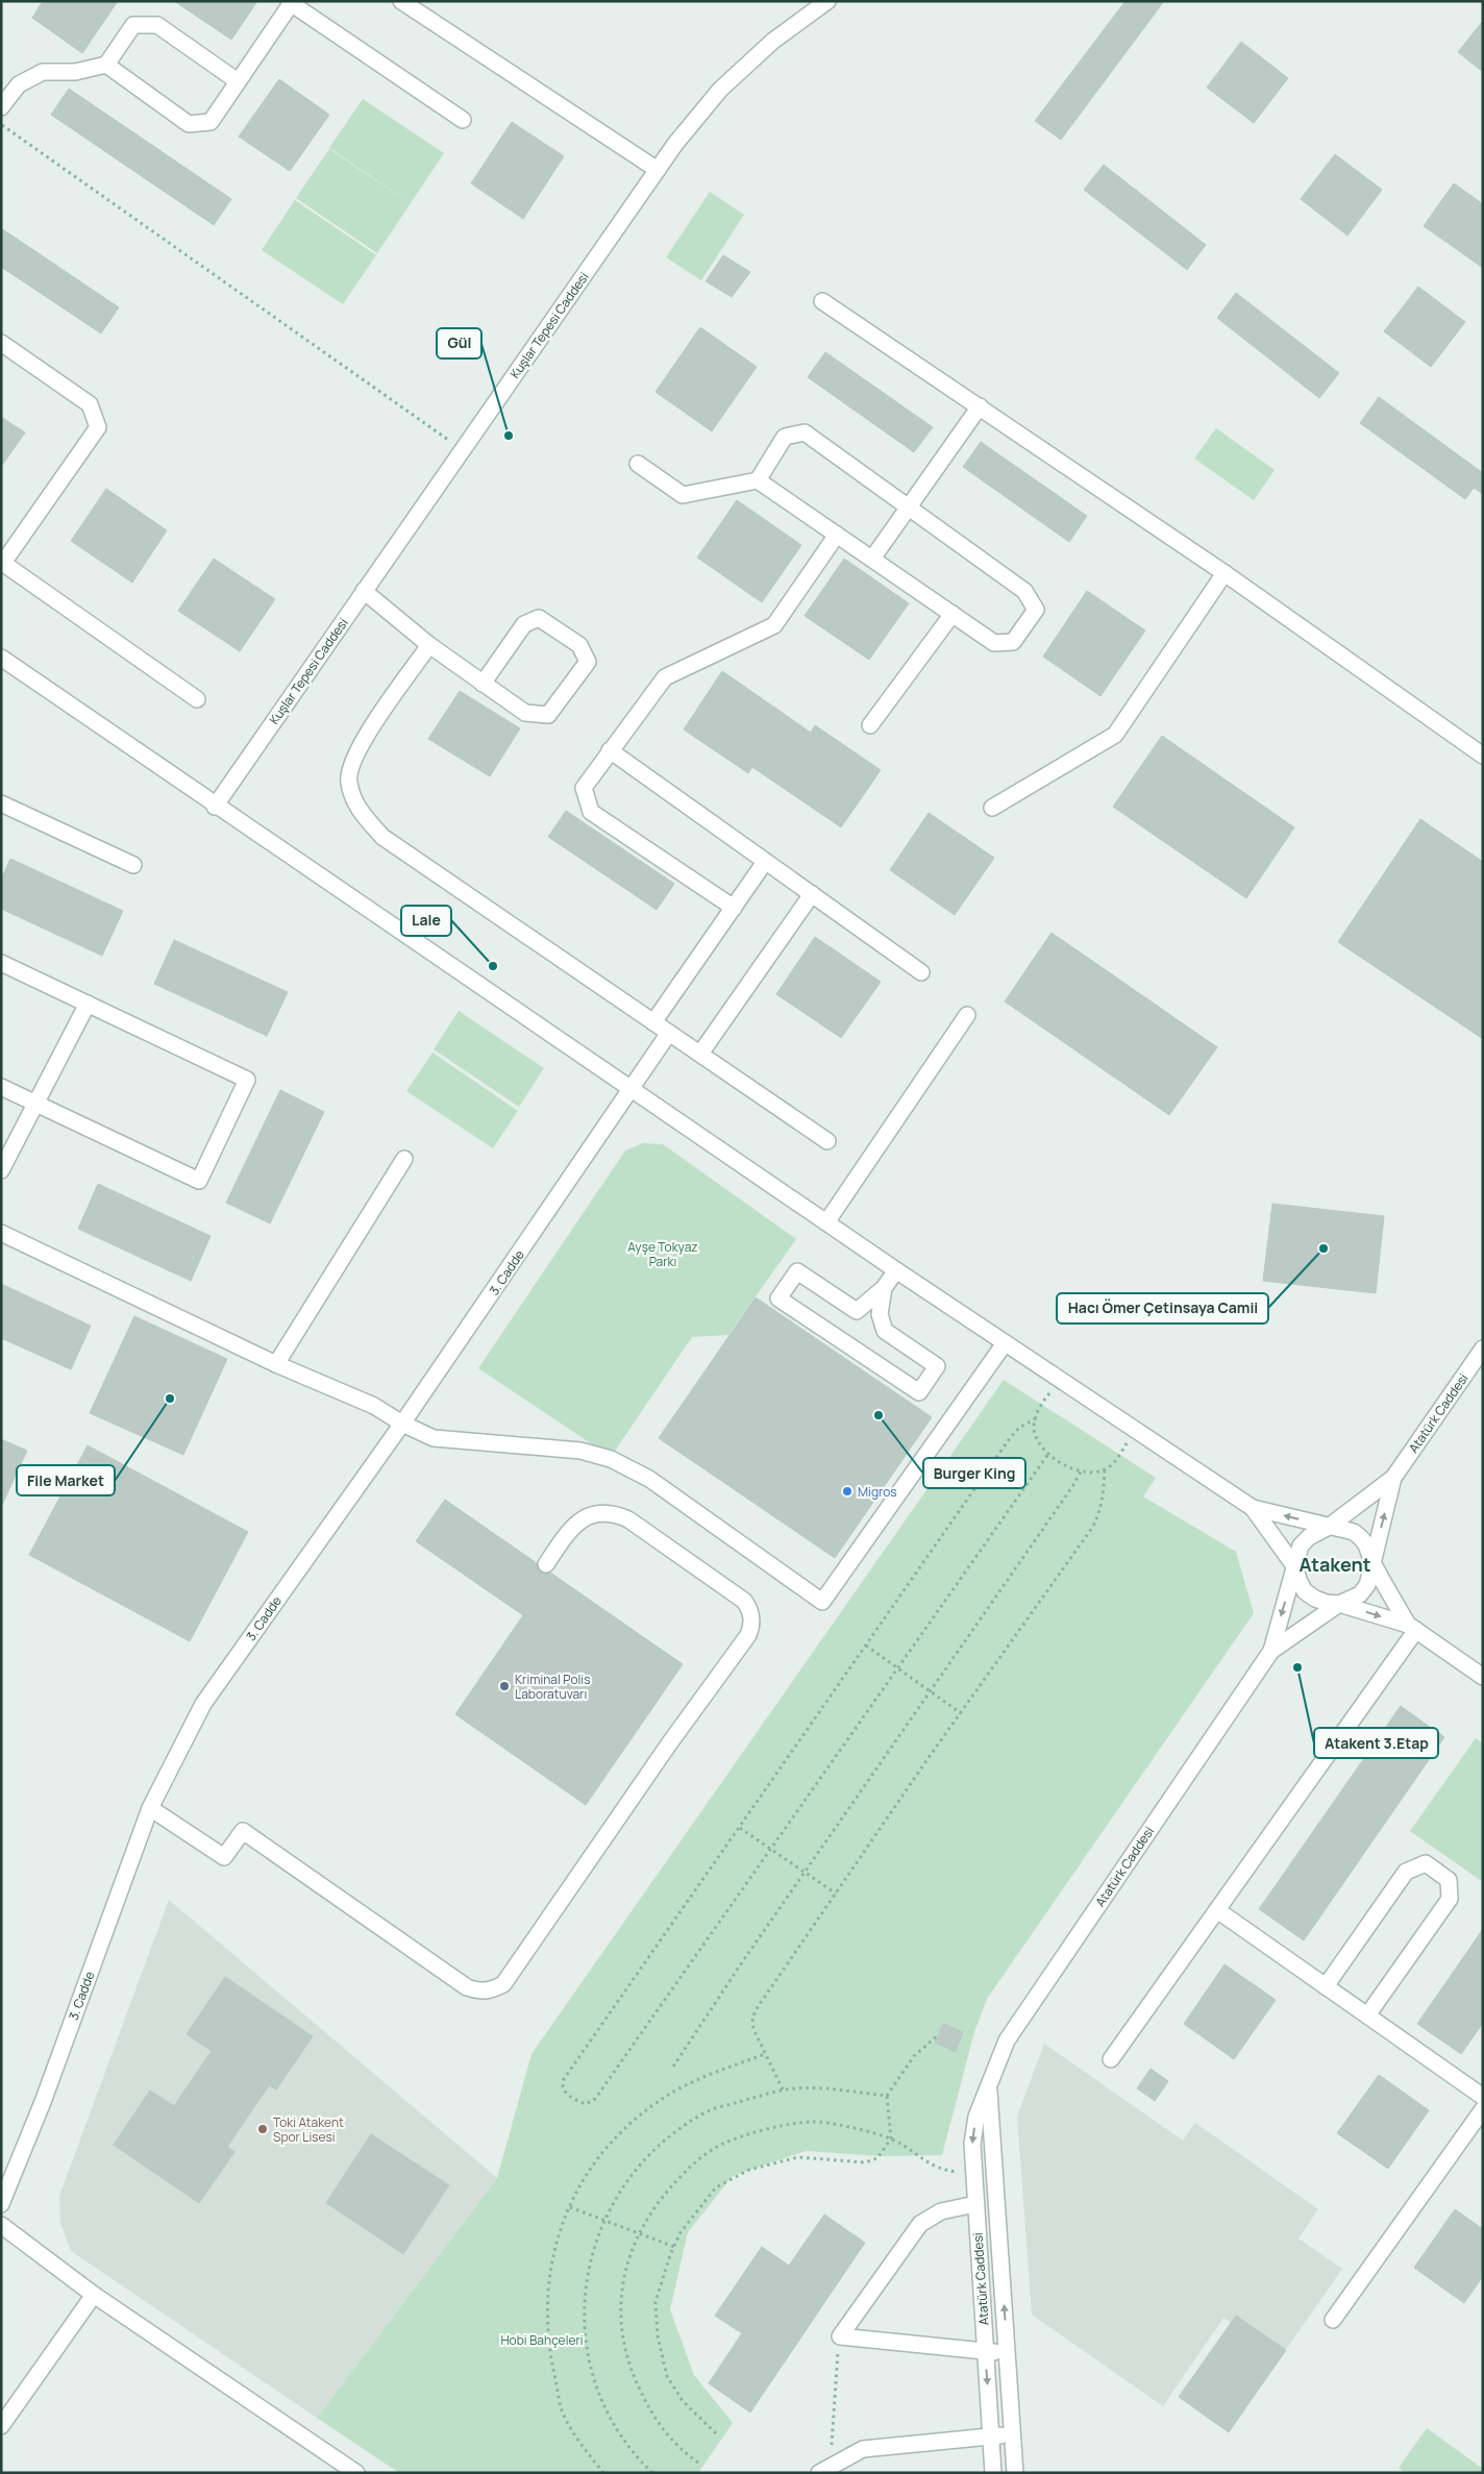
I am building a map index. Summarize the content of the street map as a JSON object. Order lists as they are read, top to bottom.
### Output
{
  "streets": {
    "street": ["Kuşlar Tepesi Caddesi", "3. Cadde", "Atatürk Caddesi"]
  },
  "districts": ["Atakent"],
  "parks": ["Ayşe Tokyaz Parkı", "Hobi Bahçeleri"],
  "places": [
    "Gül",
    "Lale",
    "Hacı Ömer Çetinsaya Camii",
    "File Market",
    "Burger King",
    "Migros",
    "Atakent 3.Etap",
    "Kriminal Polis Laboratuvarı",
    "Toki Atakent Spor Lisesi"
  ]
}
